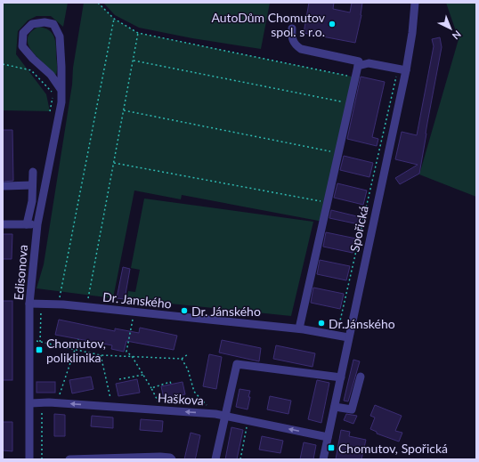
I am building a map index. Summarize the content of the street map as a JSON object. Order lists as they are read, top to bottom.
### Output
{
  "streets": {
    "street": [
      "Spořická",
      "Edisonova",
      "Dr. Janského",
      "Haškova"
    ]
  },
  "crossings": [
    ["Spořická", "Dr. Janského"],
    ["Spořická", "Haškova"],
    ["Edisonova", "Dr. Janského"],
    ["Edisonova", "Haškova"]
  ],
  "one_way": ["Haškova"],
  "places": {
    "other": ["AutoDům Chomutov spol. s r.o.", "Dr. Jánského", "Dr.Jánského"],
    "transit": ["Chomutov, poliklinika", "Chomutov, Spořická"]
  },
  "north": "bottom right"
}
